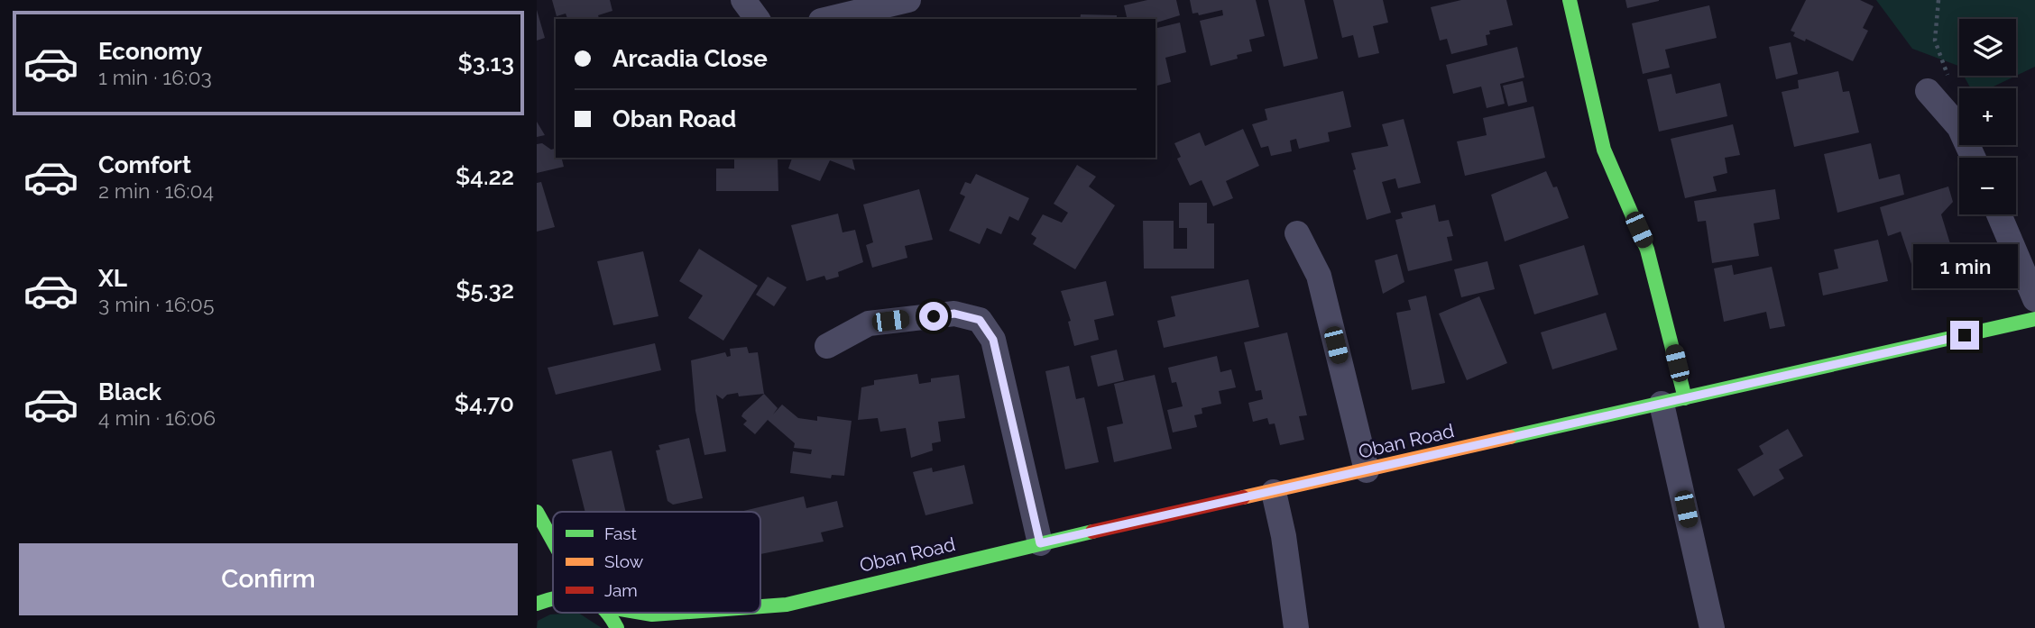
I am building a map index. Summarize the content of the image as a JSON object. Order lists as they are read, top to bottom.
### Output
{
  "streets": {
    "street": ["Oban Road"]
  },
  "legend": ["Fast", "Slow", "Jam"],
  "page": {
    "list": [
      {
        "name": "Economy",
        "note": "1 min · 16:03",
        "value": "$3.13"
      },
      {
        "name": "Comfort",
        "note": "2 min · 16:04",
        "value": "$4.22"
      },
      {
        "name": "XL",
        "note": "3 min · 16:05",
        "value": "$5.32"
      },
      {
        "name": "Black",
        "note": "4 min · 16:06",
        "value": "$4.70"
      }
    ],
    "map_buttons": ["+", "−"],
    "banner": ["Arcadia Close", "Oban Road"],
    "bubble": "1 min",
    "buttons": "Confirm"
  }
}
